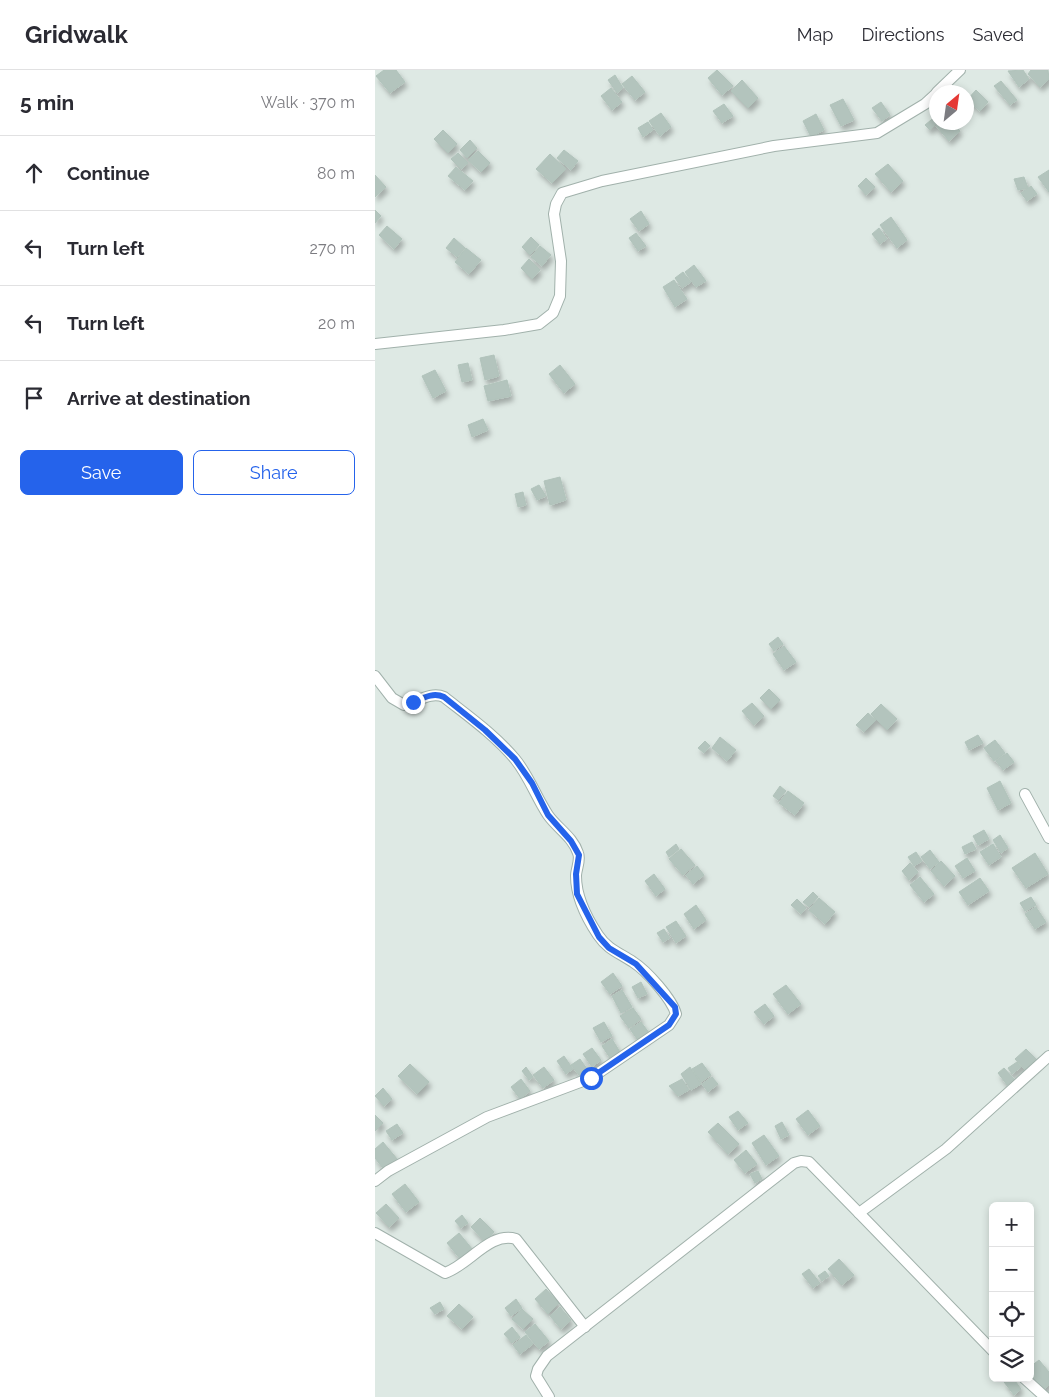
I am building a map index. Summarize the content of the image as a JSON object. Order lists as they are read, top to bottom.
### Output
{
  "north": "top right",
  "page": {
    "header": "Gridwalk",
    "nav": ["Map", "Directions", "Saved"],
    "heading": ["5 min", "Walk · 370 m"],
    "list": [
      ["Continue", "80 m"],
      ["Turn left", "270 m"],
      ["Turn left", "20 m"],
      "Arrive at destination"
    ],
    "buttons": ["Save", "Share"],
    "map_buttons": ["+", "−"]
  }
}
